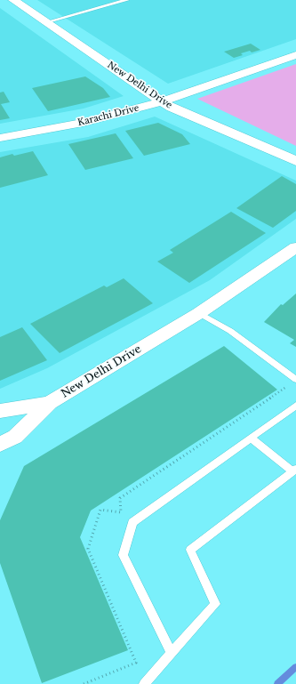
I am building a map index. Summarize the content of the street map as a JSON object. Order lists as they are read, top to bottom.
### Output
{
  "streets": {
    "street": ["New Delhi Drive", "Karachi Drive"]
  },
  "crossings": [
    ["New Delhi Drive", "Karachi Drive"]
  ]
}
